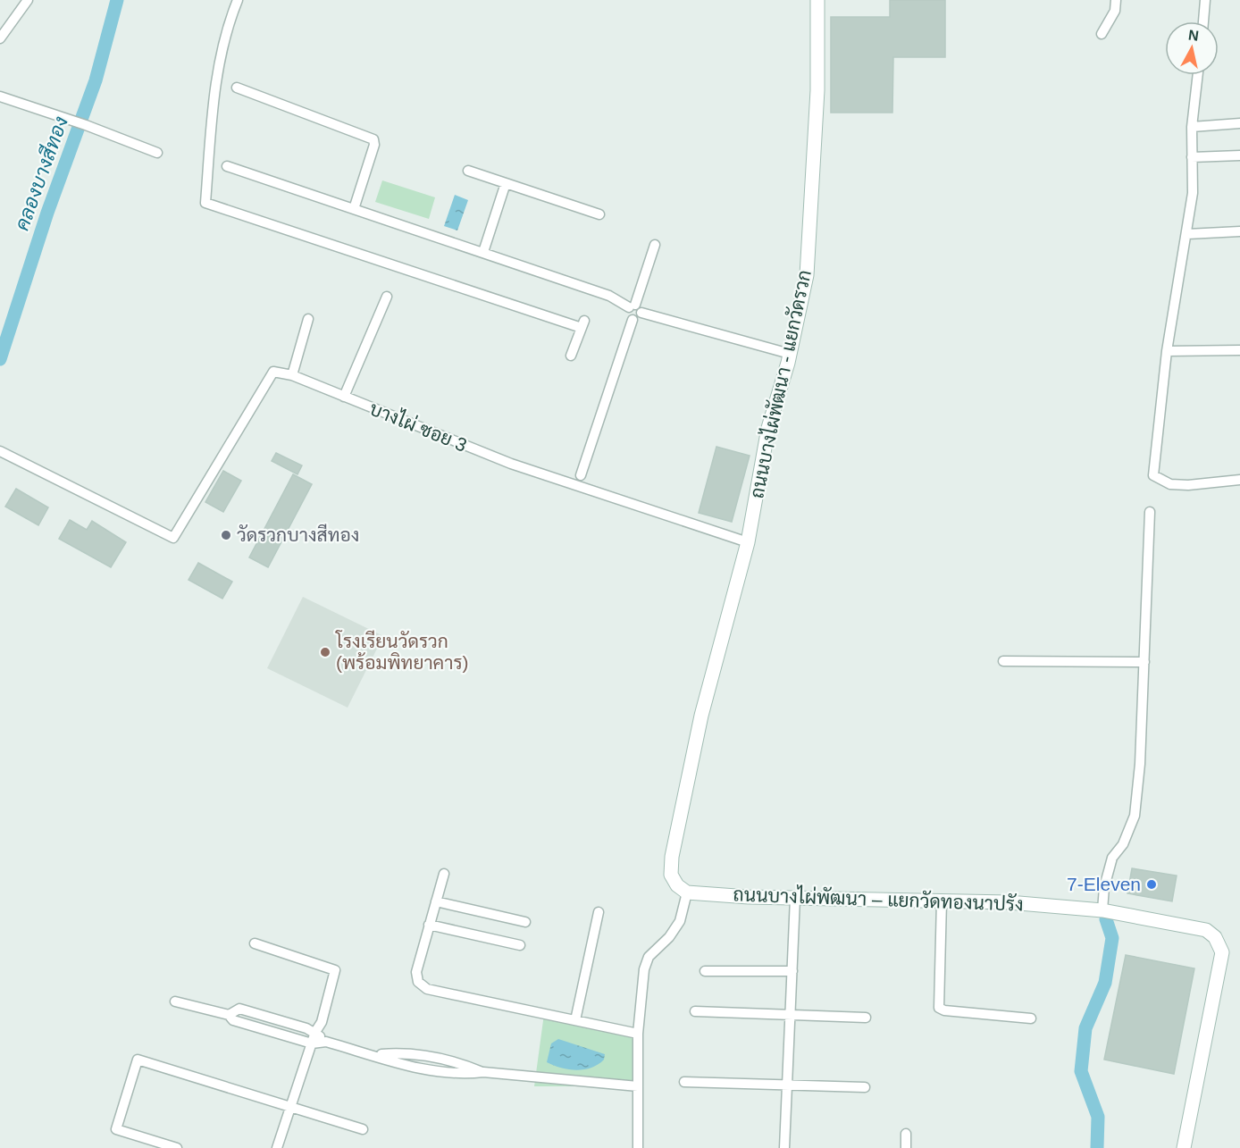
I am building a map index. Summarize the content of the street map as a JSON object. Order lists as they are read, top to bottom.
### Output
{
  "streets": {
    "street": ["ถนนบางไผ่พัฒนา - แยกวัดรวก", "บางไผ่ ซอย 3", "ถนนบางไผ่พัฒนา – แยกวัดทองนาปรัง"]
  },
  "crossings": [
    ["ถนนบางไผ่พัฒนา - แยกวัดรวก", "บางไผ่ ซอย 3"]
  ],
  "water": ["คลองบางสีทอง"],
  "places": ["วัดรวกบางสีทอง", "โรงเรียนวัดรวก (พร้อมพิทยาคาร)", "7-Eleven"],
  "north": "top"
}
